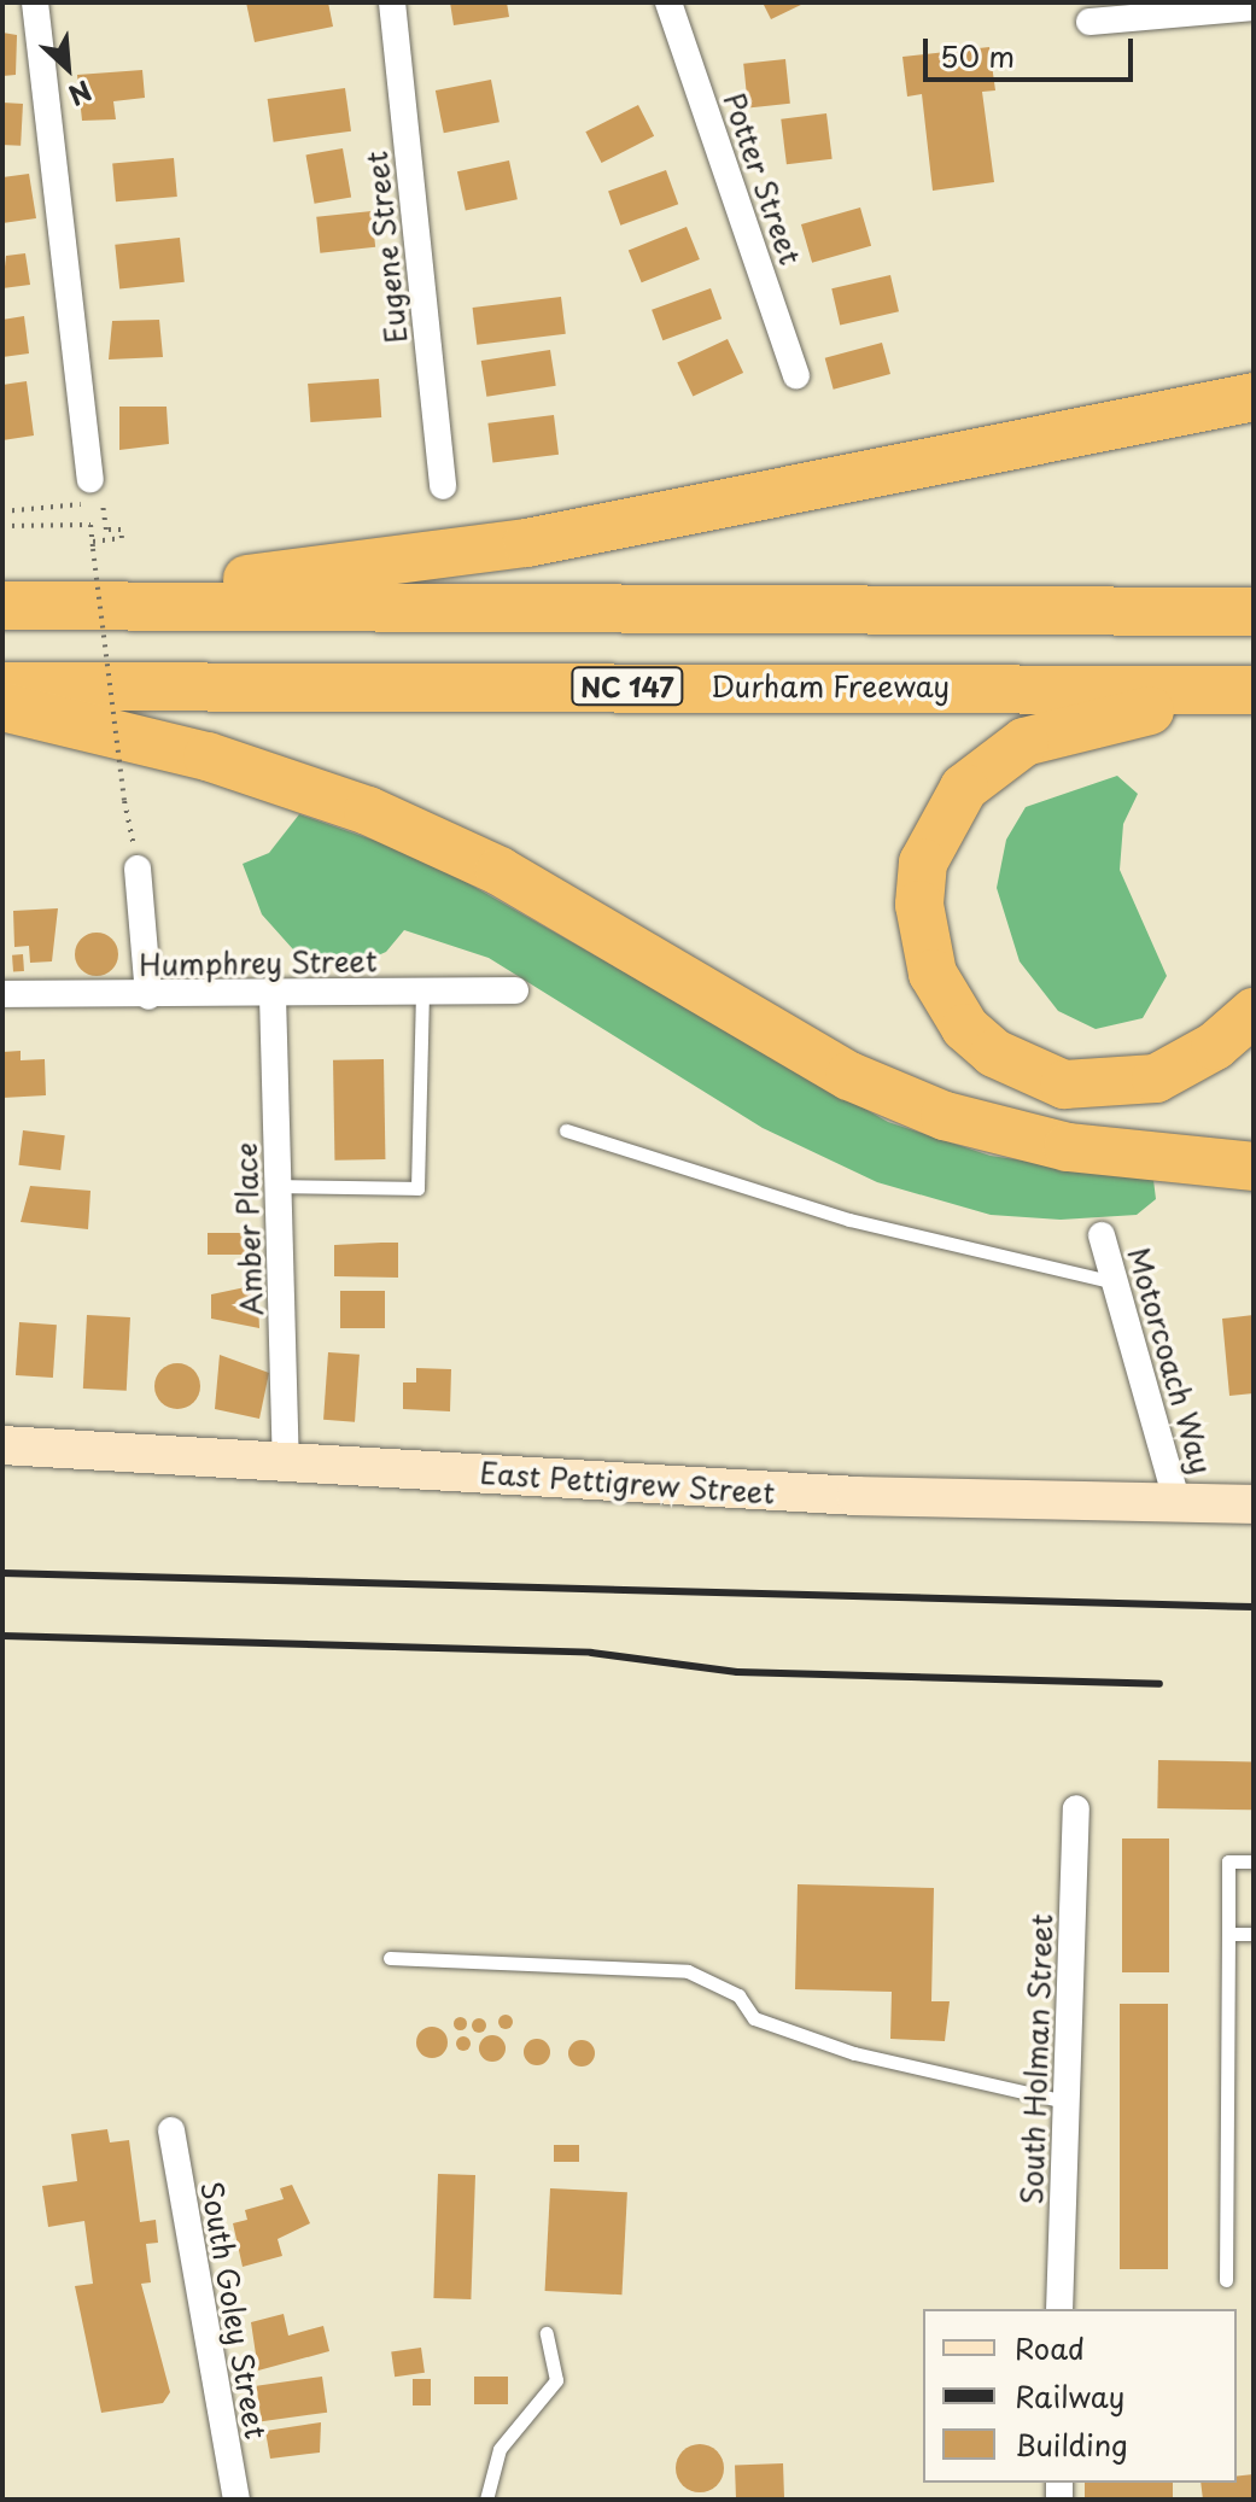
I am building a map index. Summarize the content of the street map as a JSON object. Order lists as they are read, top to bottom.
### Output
{
  "streets": {
    "highway": ["NC 147", "Durham Freeway"],
    "street": [
      "Potter Street",
      "Eugene Street",
      "Humphrey Street",
      "Amber Place",
      "Motorcoach Way",
      "East Pettigrew Street",
      "South Holman Street",
      "South Goley Street"
    ]
  },
  "crossings": [
    ["Humphrey Street", "Amber Place"],
    ["Amber Place", "East Pettigrew Street"],
    ["Motorcoach Way", "East Pettigrew Street"]
  ],
  "legend": ["Road", "Railway", "Building"],
  "scale_bar": "50 m",
  "north": "bottom right"
}
